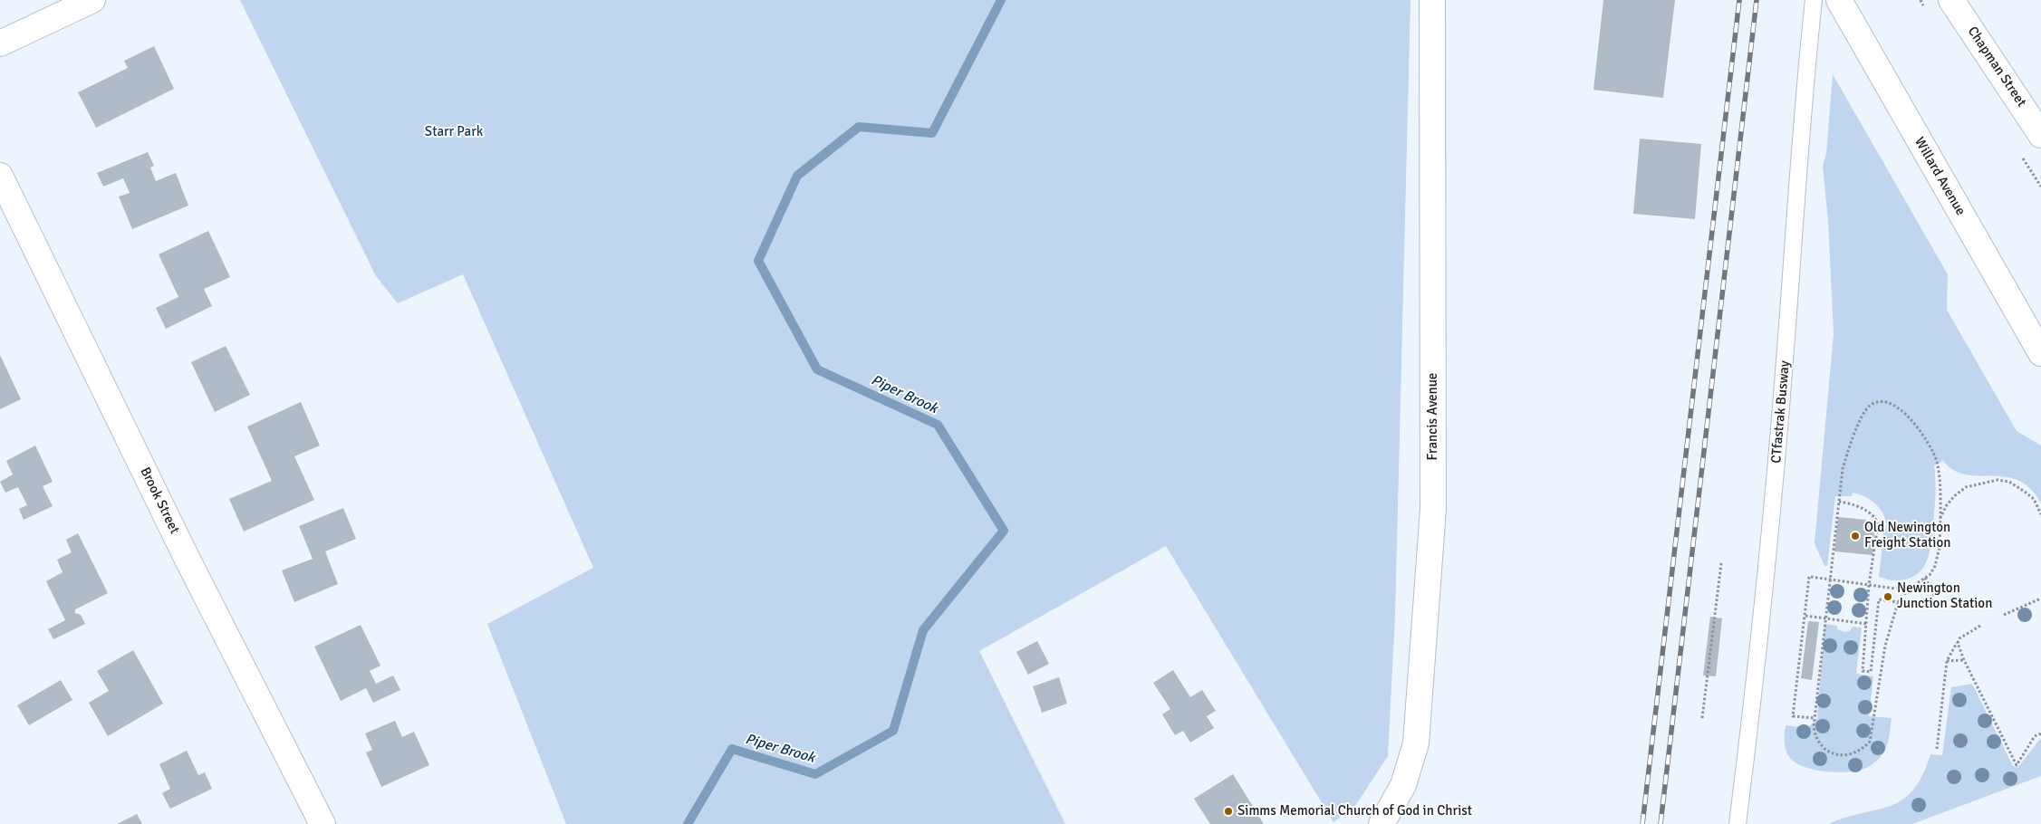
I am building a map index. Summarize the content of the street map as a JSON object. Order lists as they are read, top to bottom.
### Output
{
  "streets": {
    "street": [
      "Chapman Street",
      "Willard Avenue",
      "Francis Avenue",
      "Brook Street"
    ],
    "lane": ["CTfastrak Busway"]
  },
  "water": ["Piper Brook"],
  "parks": ["Starr Park"],
  "places": ["Old Newington Freight Station", "Newington Junction Station", "Simms Memorial Church of God in Christ"]
}
